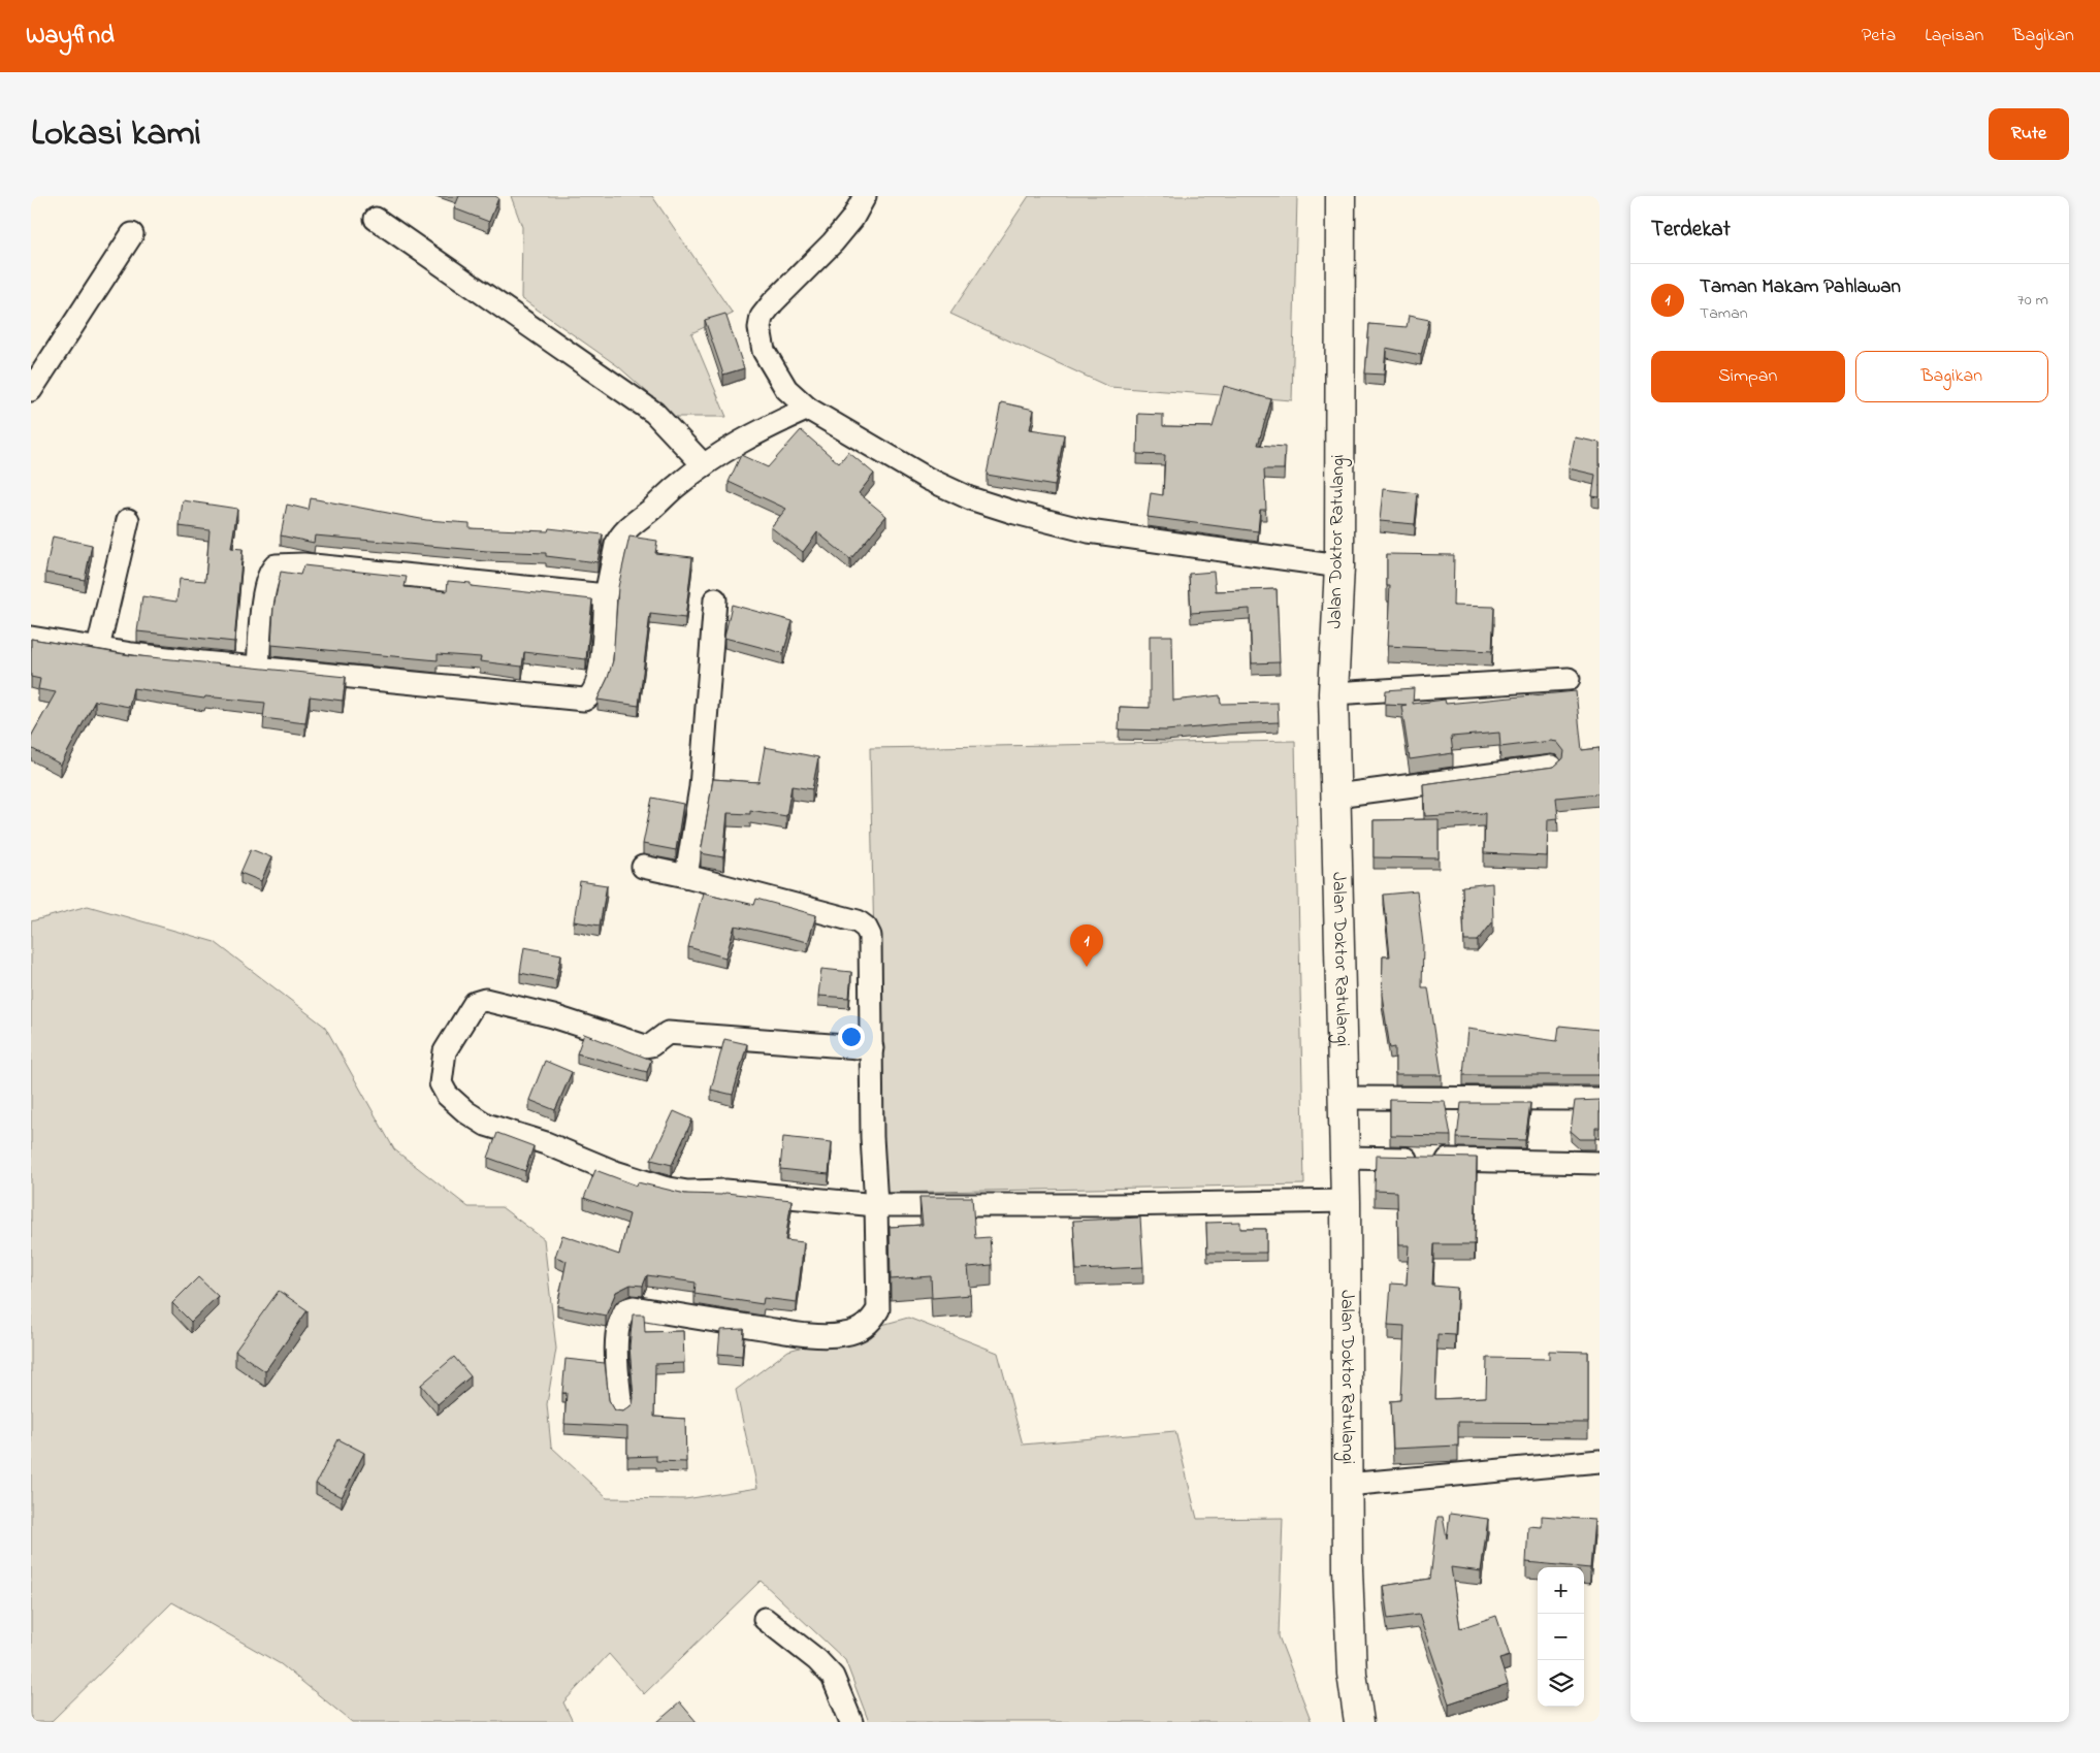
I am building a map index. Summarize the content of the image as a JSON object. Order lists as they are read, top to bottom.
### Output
{
  "streets": {
    "highway": ["Jalan Doktor Ratulangi"]
  },
  "page": {
    "header": "Wayfind",
    "nav": ["Peta", "Lapisan", "Bagikan"],
    "title": "Lokasi kami",
    "buttons": [
      "Rute",
      ["Simpan", "Bagikan"]
    ],
    "heading": "Terdekat",
    "list": [
      {
        "mark": "1",
        "name": "Taman Makam Pahlawan",
        "note": "Taman",
        "value": "70 m"
      }
    ],
    "pins": "1",
    "map_buttons": ["+", "−"]
  }
}
